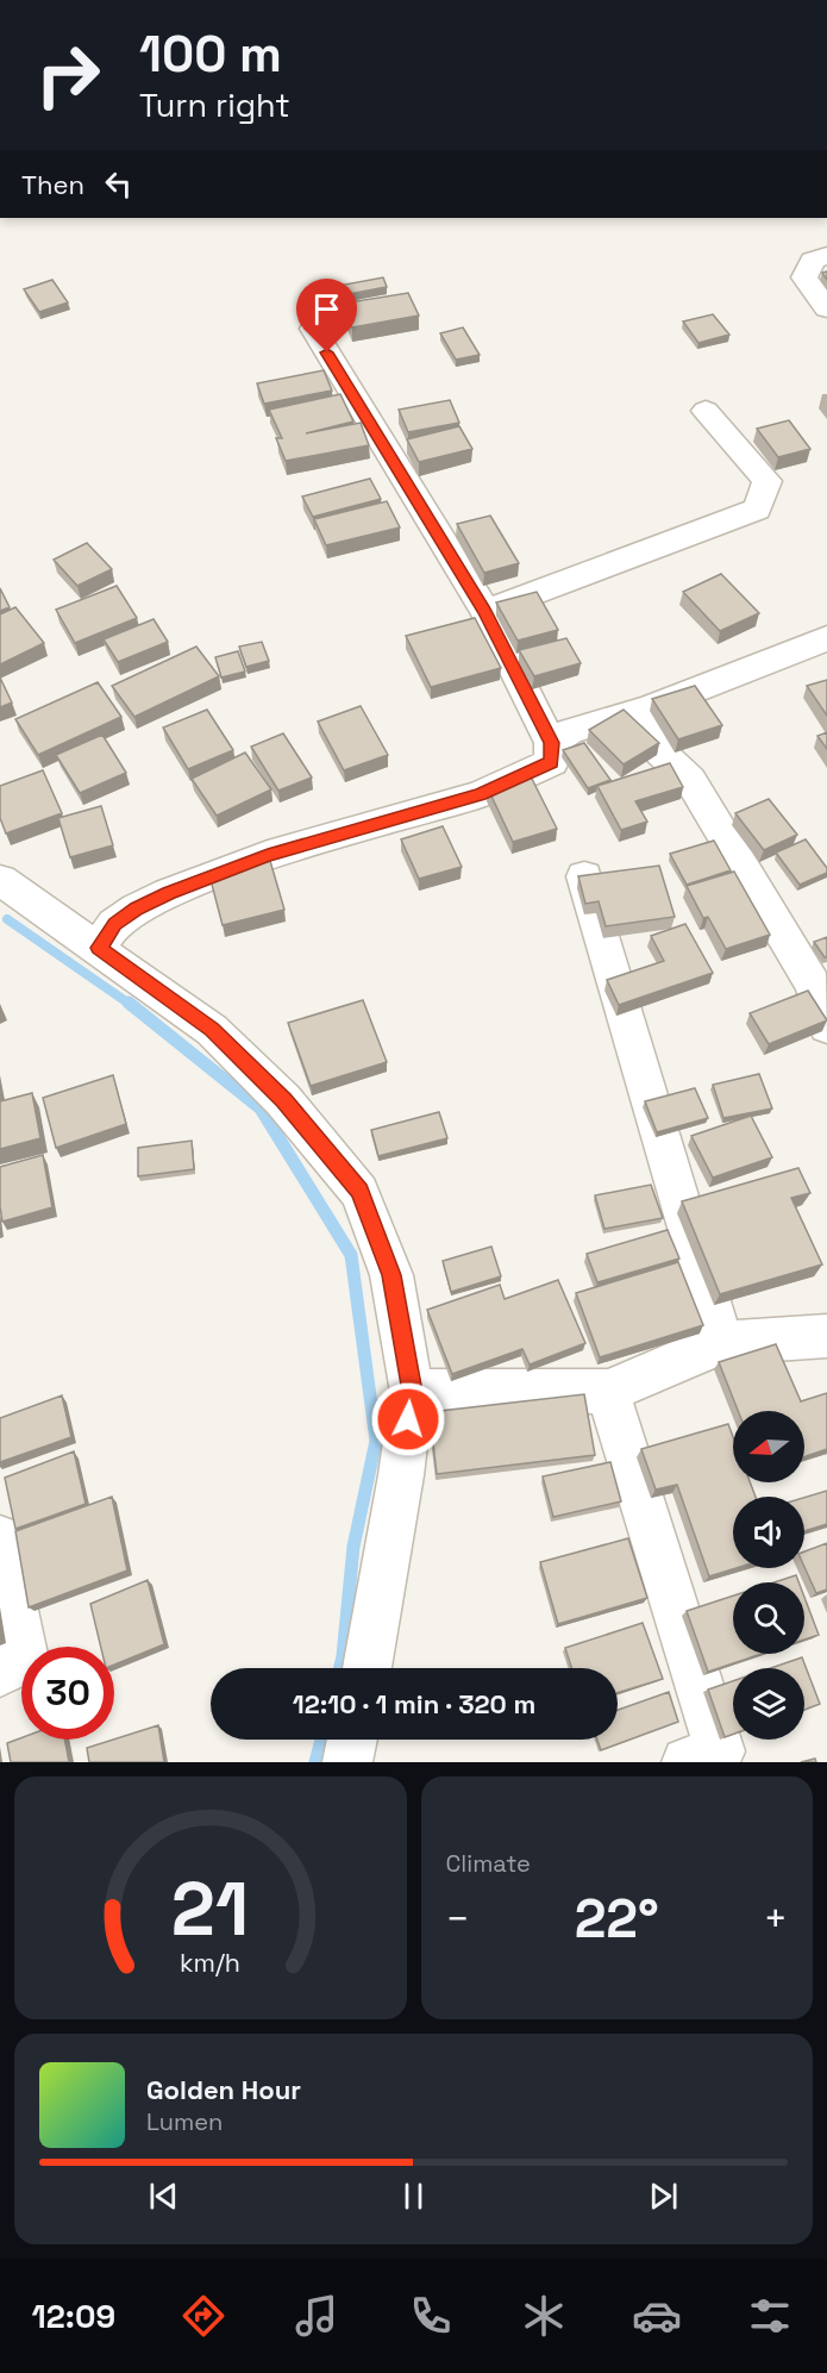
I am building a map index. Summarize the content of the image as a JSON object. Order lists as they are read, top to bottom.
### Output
{
  "north": "left",
  "page": {
    "turn": ["100 m", "Turn right"],
    "then": "Then",
    "limit": "30",
    "trip": "12:10 · 1 min · 320 m",
    "tile": "Climate",
    "heat": ["−", "22°", "+"],
    "song": ["Golden Hour", "Lumen"],
    "tabs": "12:09",
    "gauge": ["21", "km/h"]
  }
}
